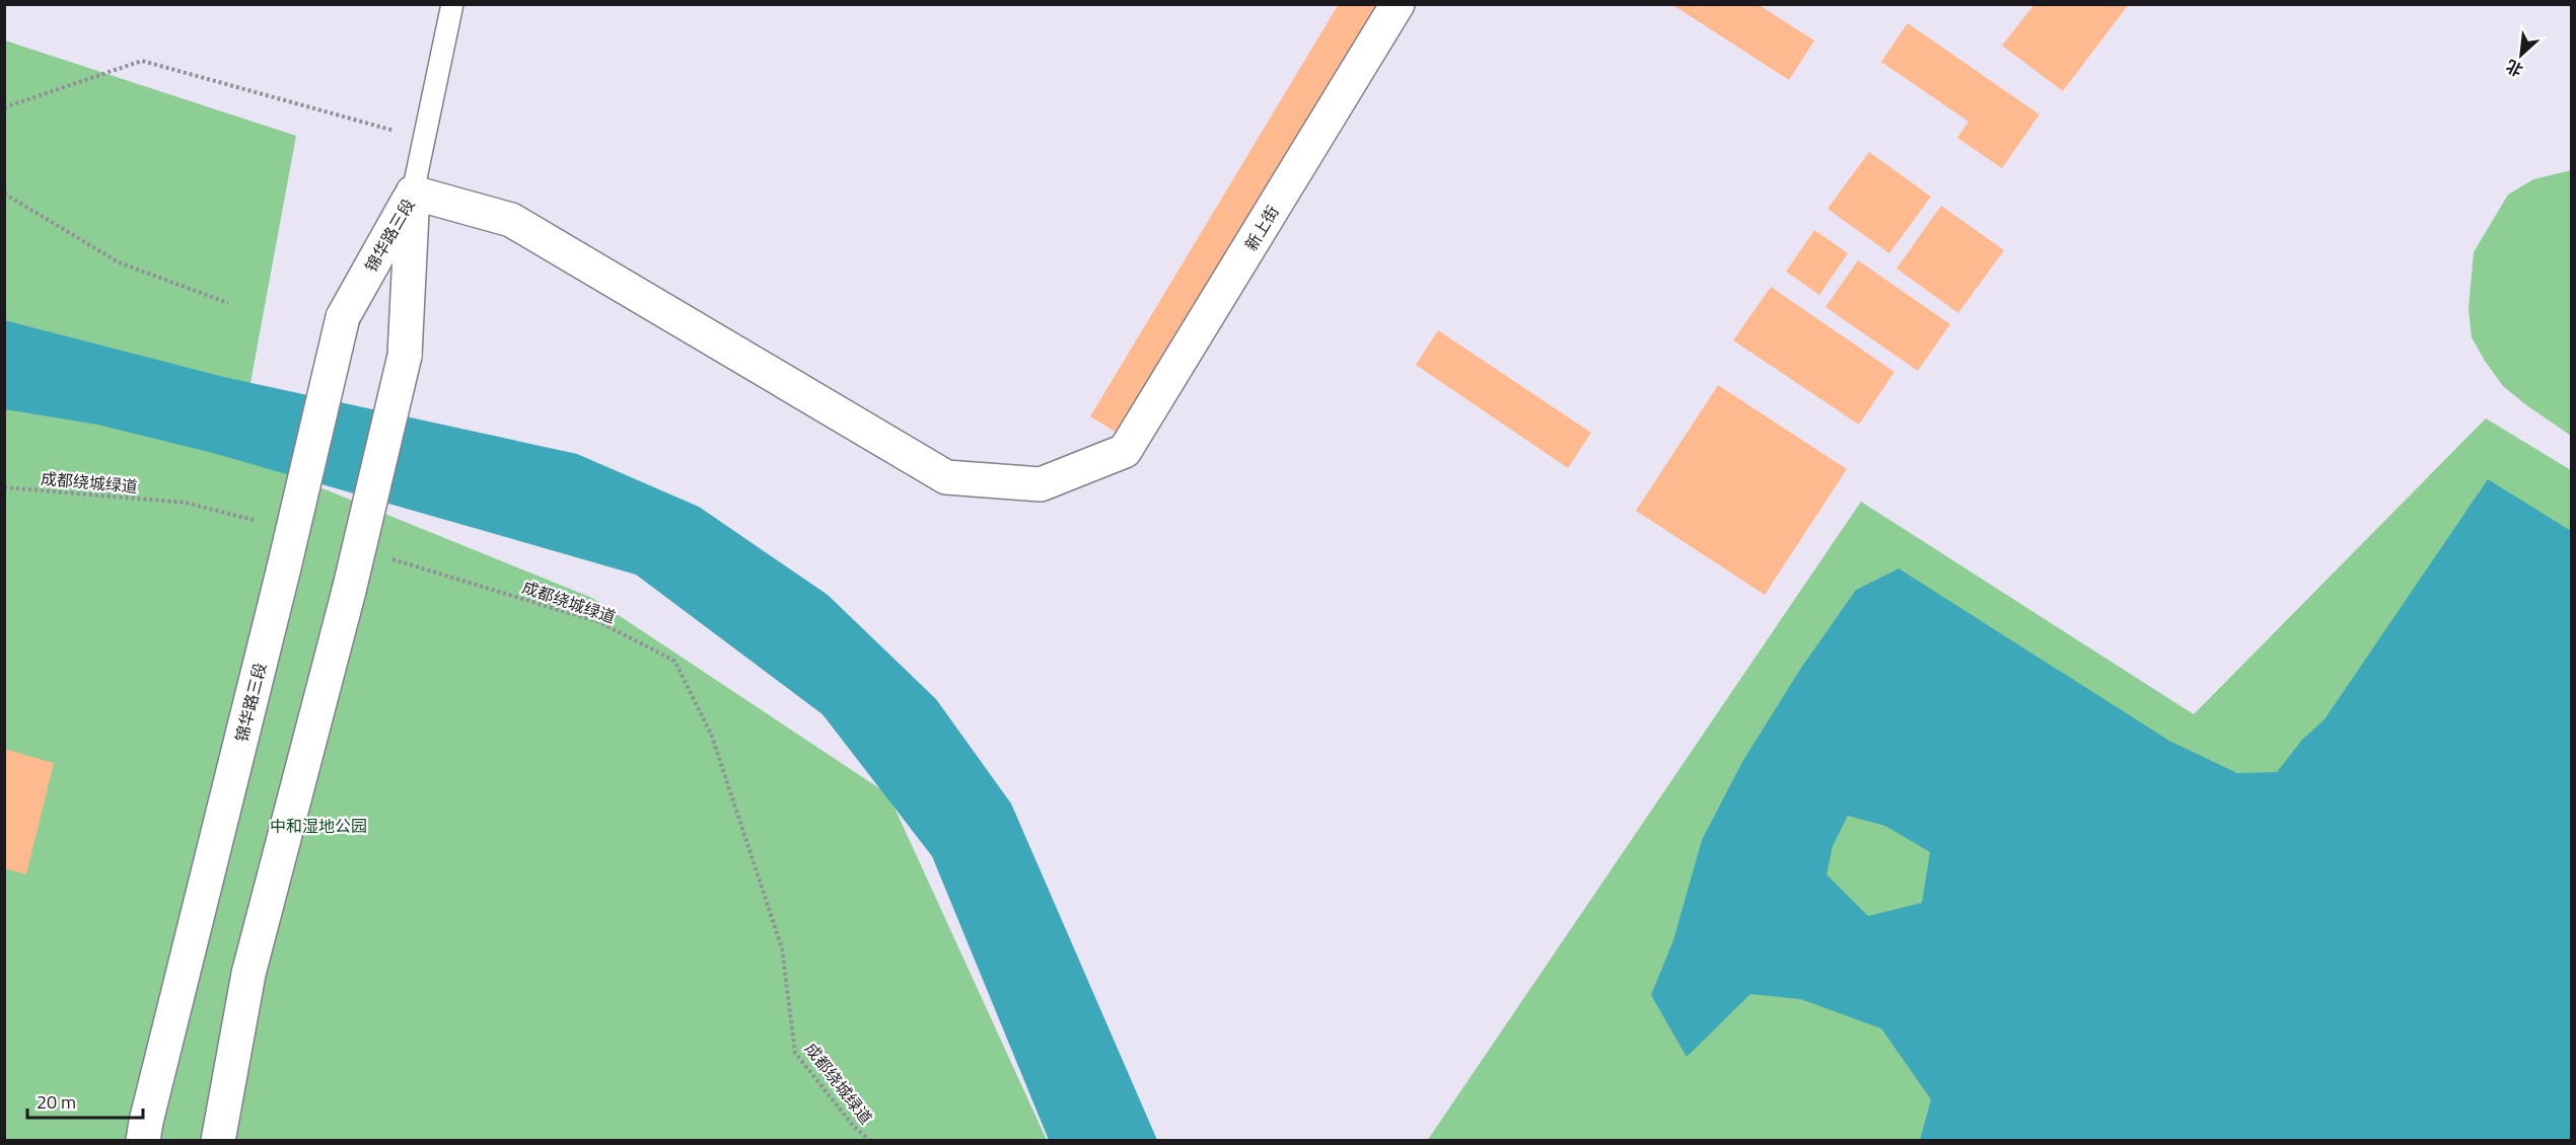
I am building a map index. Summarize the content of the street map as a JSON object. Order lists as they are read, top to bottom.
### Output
{
  "streets": {
    "main road": ["新上街", "锦华路三段"],
    "path": ["成都绕城绿道"]
  },
  "crossings": [
    ["新上街", "锦华路三段"]
  ],
  "parks": ["中和湿地公园"],
  "scale_bar": "20 m",
  "north": "bottom left"
}
